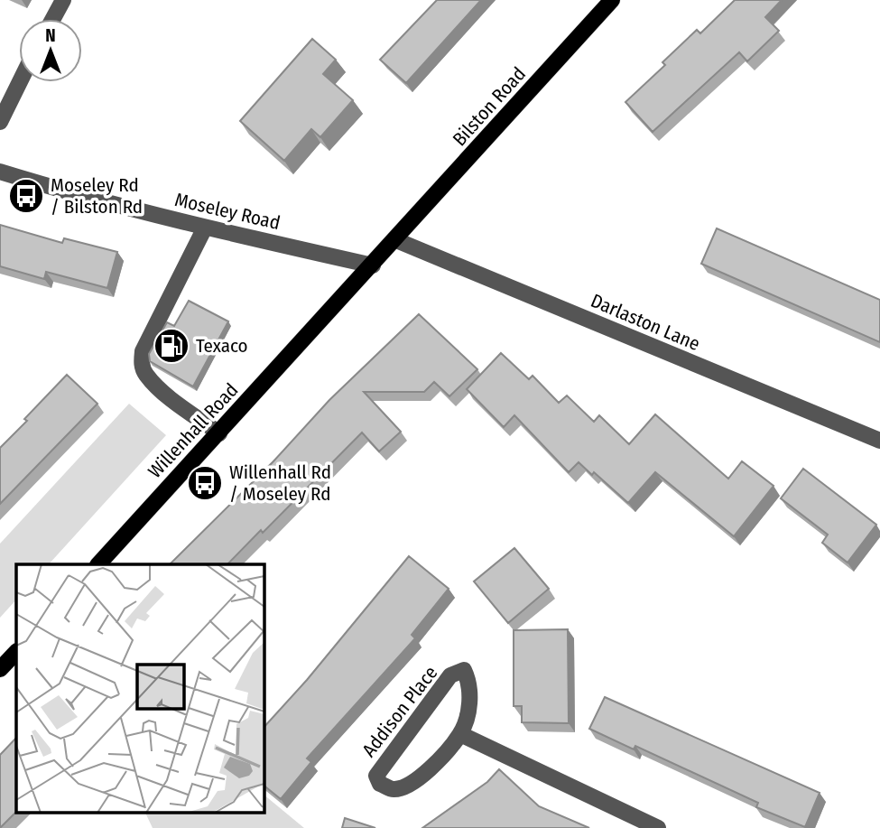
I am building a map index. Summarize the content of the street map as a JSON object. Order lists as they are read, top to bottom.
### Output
{
  "streets": {
    "main road": ["Bilston Road", "Willenhall Road"],
    "street": ["Moseley Road", "Darlaston Lane", "Addison Place"]
  },
  "crossings": [
    ["Bilston Road", "Darlaston Lane"],
    ["Bilston Road", "Willenhall Road"],
    ["Moseley Road", "Willenhall Road"],
    ["Darlaston Lane", "Willenhall Road"]
  ],
  "places": {
    "bus stop": ["Moseley Rd / Bilston Rd", "Willenhall Rd / Moseley Rd"],
    "fuel station": ["Texaco"]
  },
  "north": "top"
}
